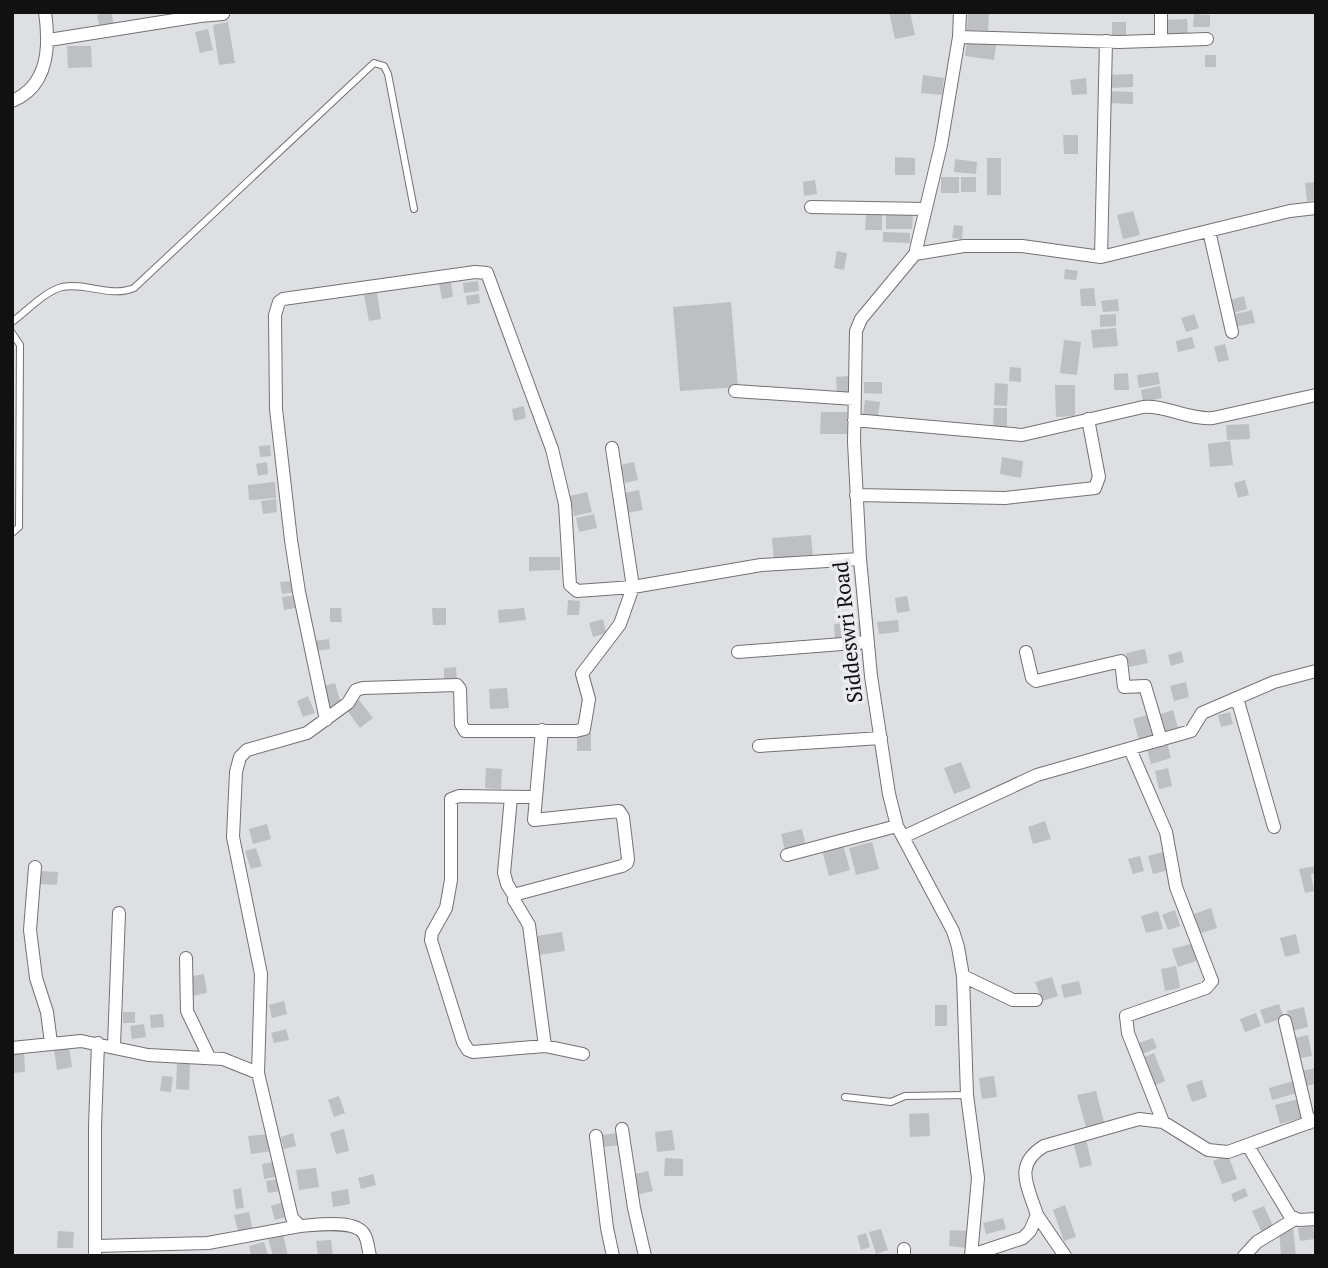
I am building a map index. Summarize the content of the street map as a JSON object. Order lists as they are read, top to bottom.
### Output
{
  "streets": {
    "street": ["Siddeswri Road"]
  }
}
